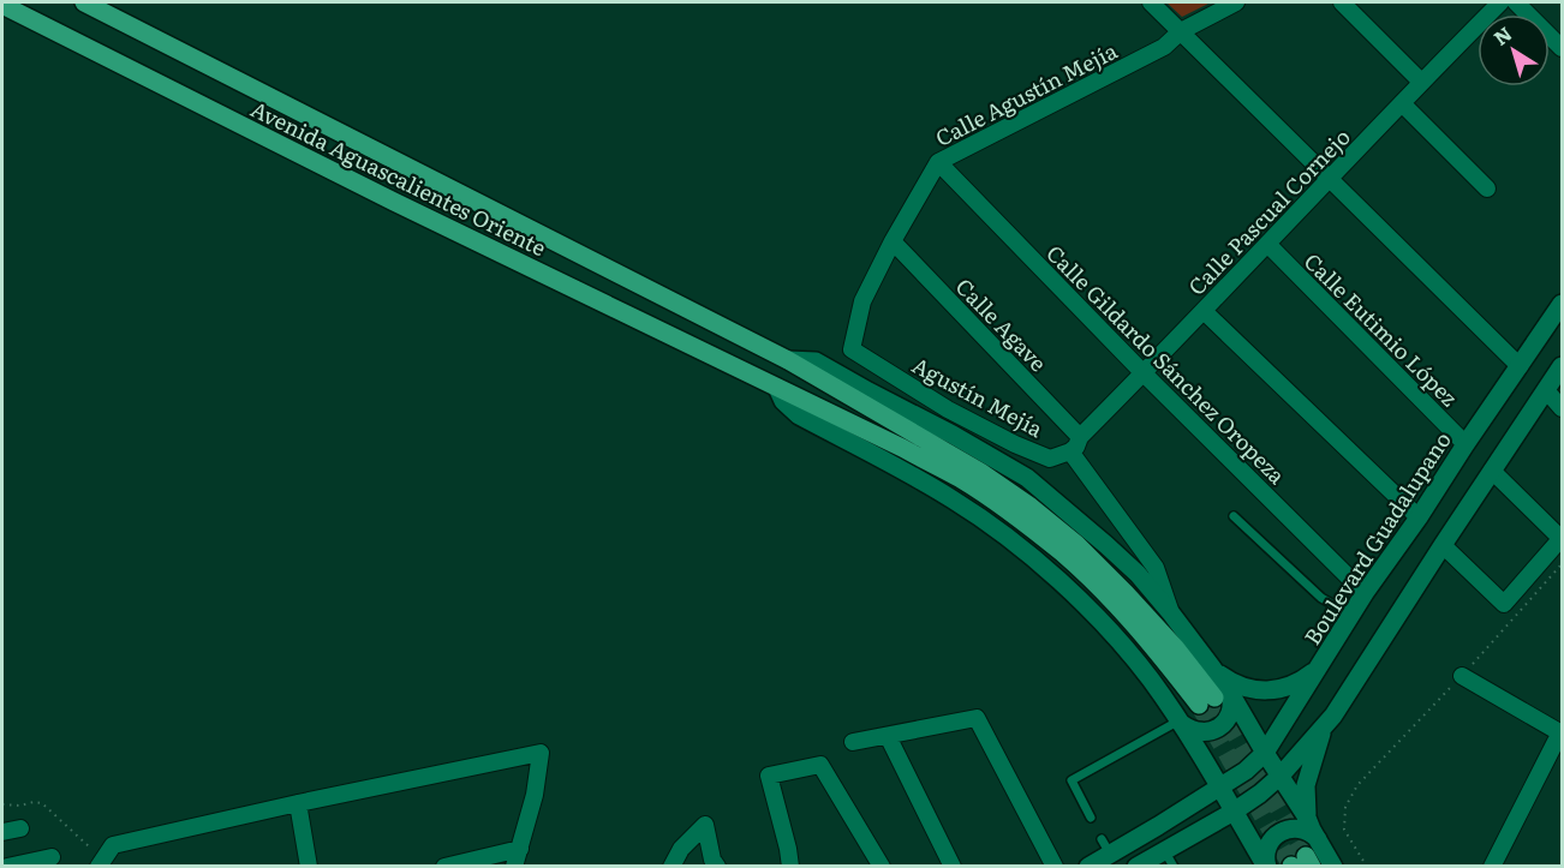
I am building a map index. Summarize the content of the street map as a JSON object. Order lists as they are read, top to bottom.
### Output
{
  "streets": {
    "main road": ["Avenida Aguascalientes Oriente", "Boulevard Guadalupano"],
    "street": [
      "Calle Agustín Mejía",
      "Calle Pascual Cornejo",
      "Calle Agave",
      "Calle Eutimio López",
      "Calle Gildardo Sánchez Oropeza",
      "Agustín Mejía"
    ]
  },
  "crossings": [
    ["Calle Agustín Mejía", "Calle Agave"],
    ["Calle Agustín Mejía", "Calle Gildardo Sánchez Oropeza"],
    ["Calle Agustín Mejía", "Agustín Mejía"],
    ["Avenida Aguascalientes Oriente", "Boulevard Guadalupano"],
    ["Calle Pascual Cornejo", "Calle Agave"],
    ["Calle Pascual Cornejo", "Calle Eutimio López"],
    ["Calle Pascual Cornejo", "Calle Gildardo Sánchez Oropeza"],
    ["Calle Pascual Cornejo", "Agustín Mejía"],
    ["Calle Eutimio López", "Boulevard Guadalupano"],
    ["Calle Gildardo Sánchez Oropeza", "Boulevard Guadalupano"]
  ],
  "north": "top left"
}
